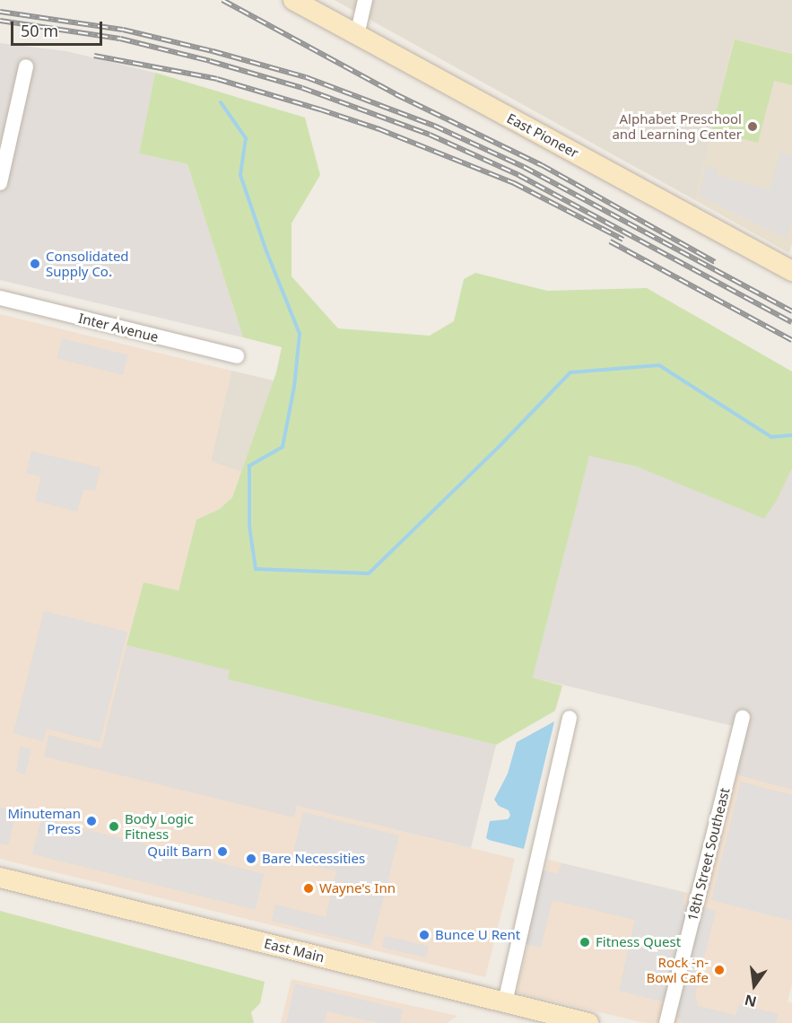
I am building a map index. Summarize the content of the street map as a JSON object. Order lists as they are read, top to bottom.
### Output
{
  "streets": {
    "main road": ["East Pioneer", "East Main"],
    "street": ["Inter Avenue", "18th Street Southeast"]
  },
  "places": [
    "Alphabet Preschool and Learning Center",
    "Consolidated Supply Co.",
    "Minuteman Press",
    "Body Logic Fitness",
    "Quilt Barn",
    "Bare Necessities",
    "Wayne's Inn",
    "Bunce U Rent",
    "Fitness Quest",
    "Rock -n- Bowl Cafe"
  ],
  "scale_bar": "50 m",
  "north": "bottom"
}
